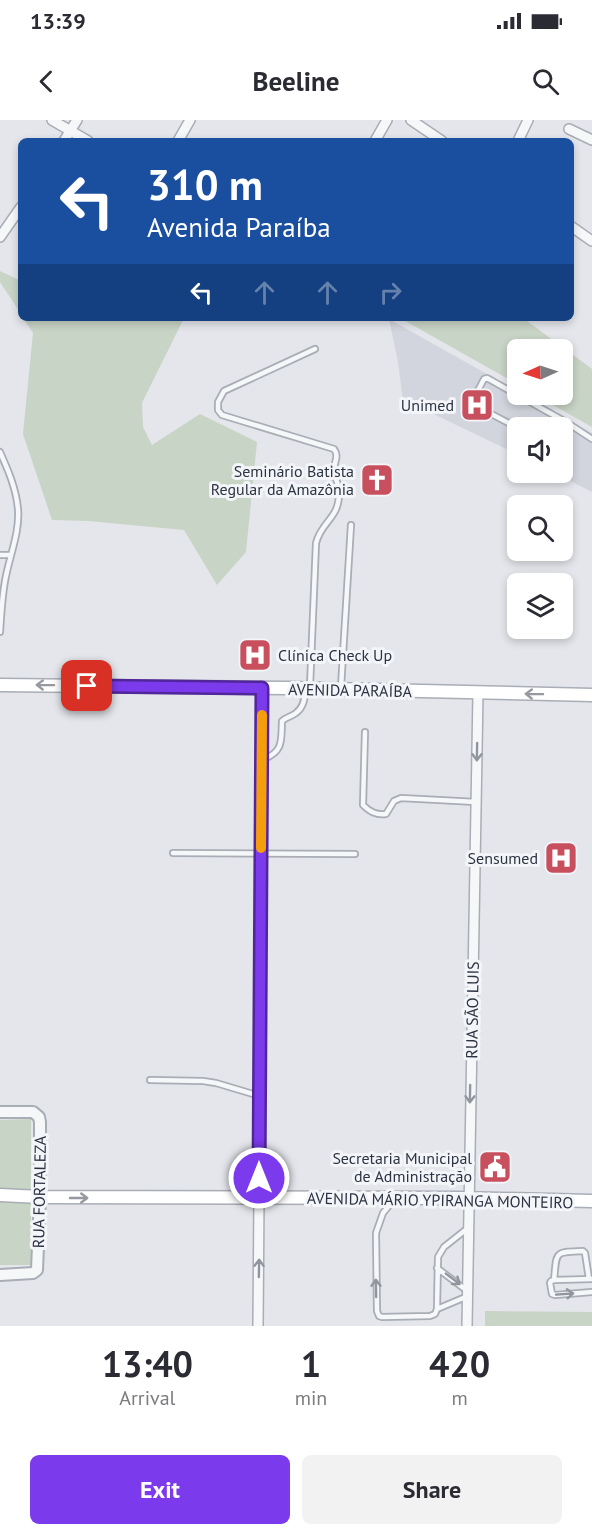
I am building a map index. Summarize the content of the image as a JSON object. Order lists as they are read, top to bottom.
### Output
{
  "streets": {
    "main road": ["AVENIDA PARAÍBA", "AVENIDA MÁRIO YPIRANGA MONTEIRO"],
    "street": ["RUA SÃO LUIS", "RUA FORTALEZA"]
  },
  "crossings": [
    ["AVENIDA PARAÍBA", "RUA SÃO LUIS"],
    ["RUA SÃO LUIS", "AVENIDA MÁRIO YPIRANGA MONTEIRO"],
    ["RUA FORTALEZA", "AVENIDA MÁRIO YPIRANGA MONTEIRO"]
  ],
  "one_way": ["AVENIDA PARAÍBA", "RUA SÃO LUIS", "AVENIDA MÁRIO YPIRANGA MONTEIRO"],
  "places": {
    "hospital": ["Unimed", "Clínica Check Up", "Sensumed"],
    "church": ["Seminário Batista Regular da Amazônia"],
    "public building": ["Secretaria Municipal de Administração"]
  },
  "north": "left",
  "page": {
    "status": "13:39",
    "header": "Beeline",
    "turn": ["310 m", "Avenida Paraíba"],
    "eta": [
      "13:40",
      "Arrival",
      "1",
      "min",
      "420",
      "m"
    ],
    "buttons": ["Exit", "Share"]
  }
}
